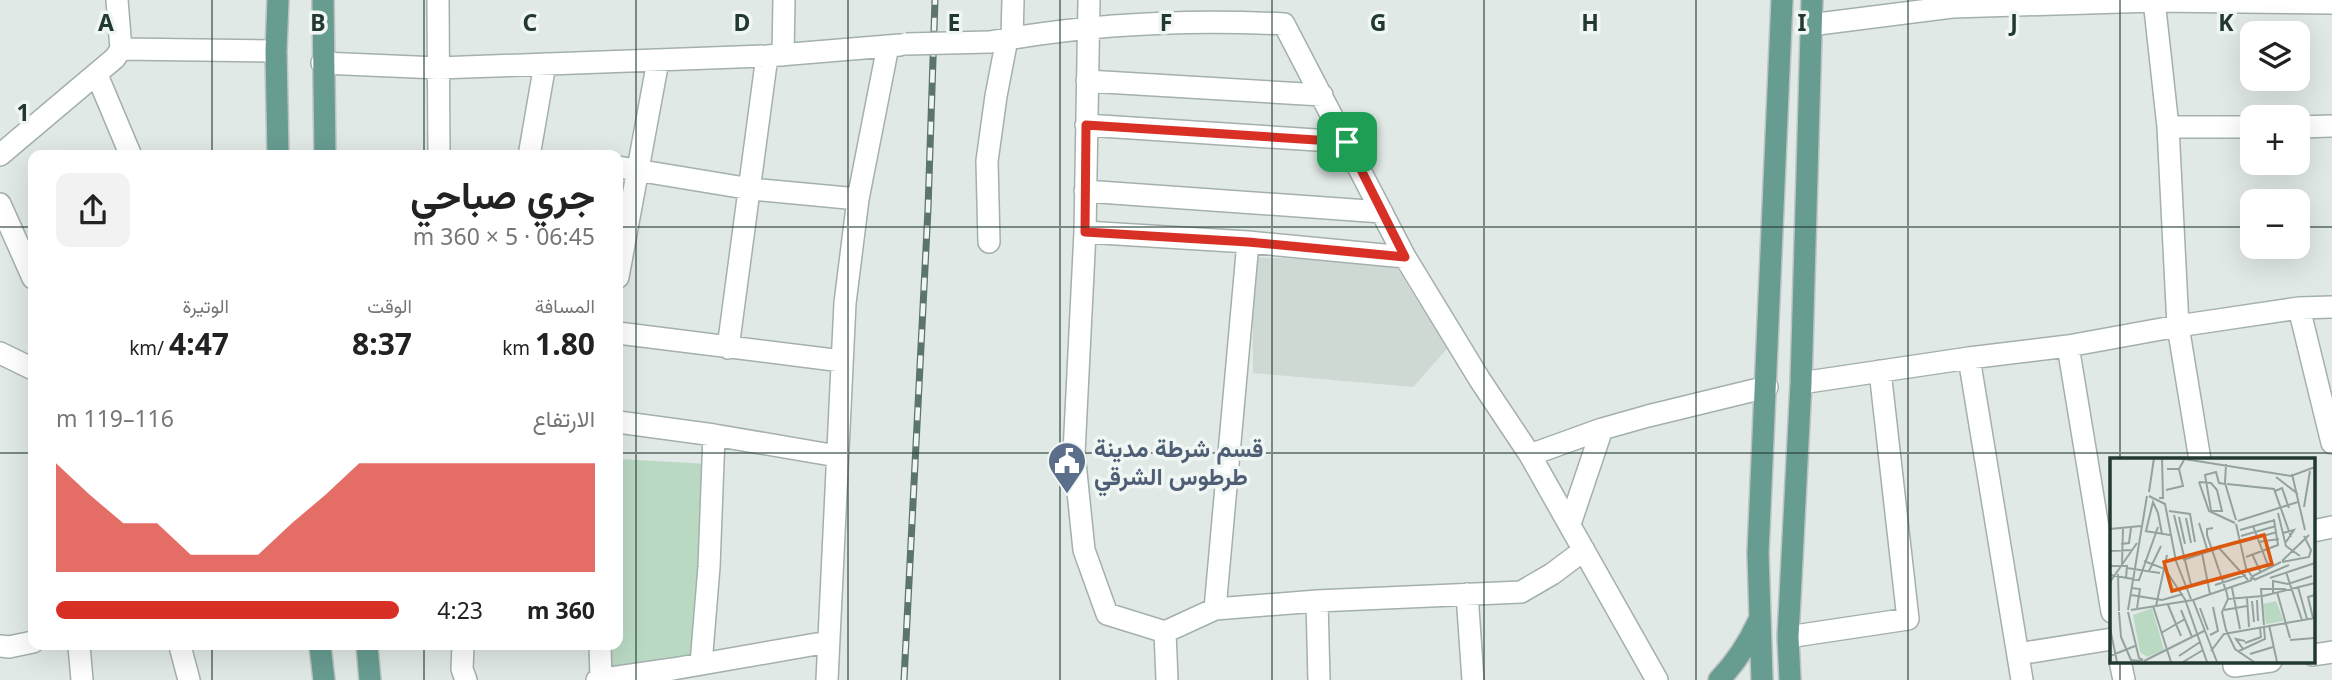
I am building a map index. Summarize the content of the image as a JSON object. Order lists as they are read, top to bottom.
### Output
{
  "places": {
    "public building": ["قسم شرطة مدينة طرطوس الشرقي"]
  },
  "page": {
    "map_buttons": ["+", "−"],
    "heading": ["جري صباحي", "06:45 · 5 × 360 m"],
    "stats": [
      ["المسافة", "1.80 km"],
      ["الوقت", "8:37"],
      ["الوتيرة", "4:47 /km"]
    ],
    "chart": ["الارتفاع", "116–119 m"],
    "list": [
      {
        "name": "360 m",
        "note": "4:23"
      }
    ]
  },
  "grid": {
    "columns": [
      "A",
      "B",
      "C",
      "D",
      "E",
      "F",
      "G",
      "H",
      "I",
      "J",
      "K"
    ],
    "rows": ["1"]
  }
}
